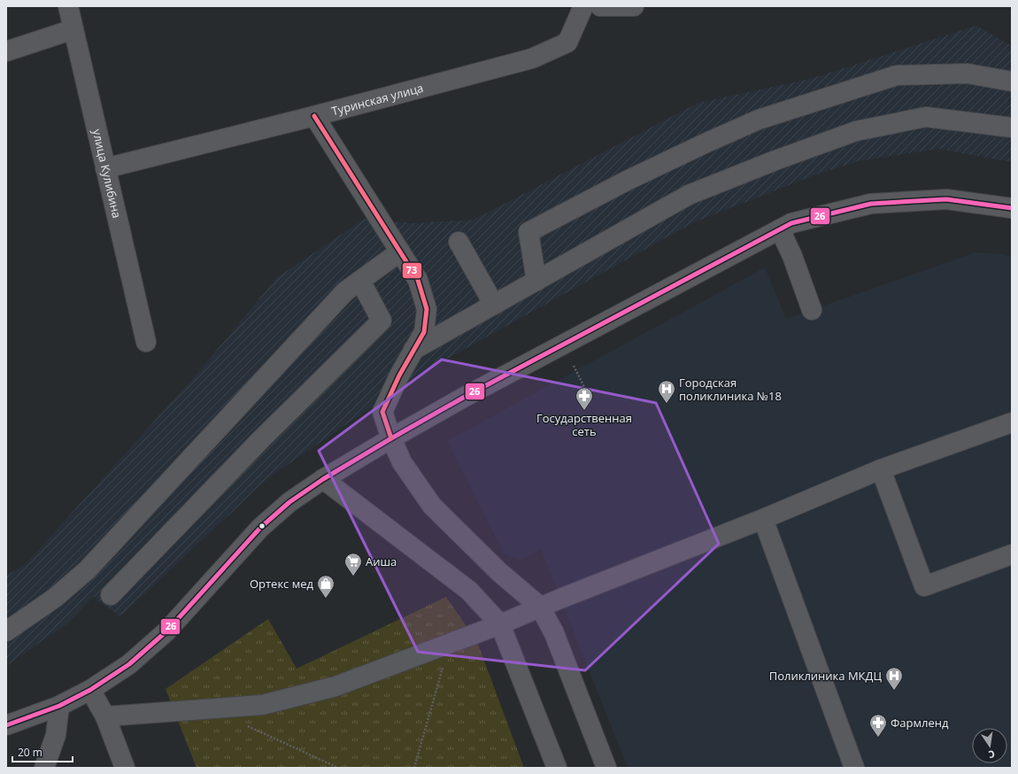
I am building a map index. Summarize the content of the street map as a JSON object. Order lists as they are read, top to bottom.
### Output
{
  "streets": {
    "street": ["Туринская улица", "улица Кулибина"]
  },
  "crossings": [
    ["Туринская улица", "улица Кулибина"]
  ],
  "places": {
    "hospital": ["Городская поликлиника №18", "Поликлиника МКДЦ"],
    "pharmacy": ["Государственная сеть", "Фармленд"],
    "supermarket": ["Аиша"],
    "shop": ["Ортекс мед"]
  },
  "lines": ["transit line 73", "transit line 26"],
  "scale_bar": "20 m",
  "north": "bottom"
}
